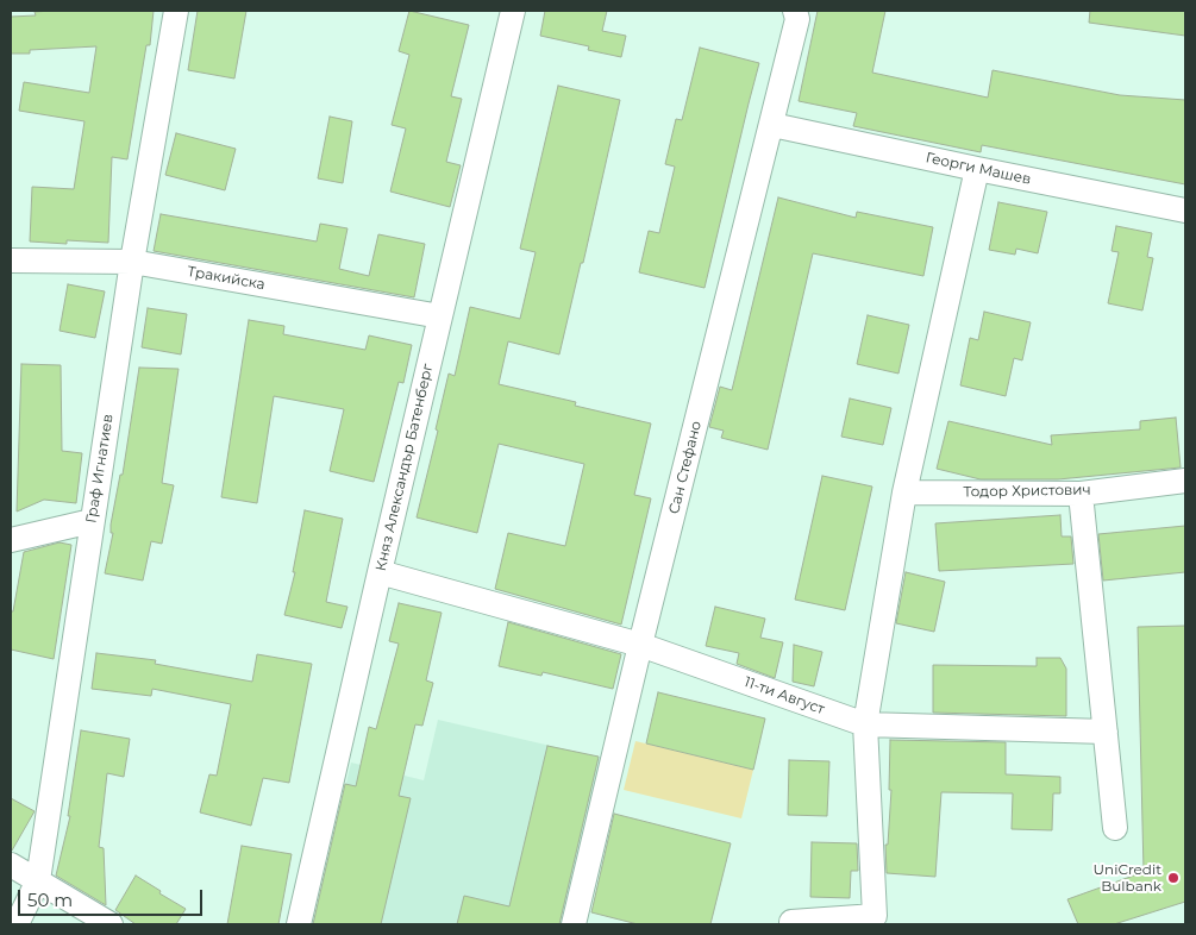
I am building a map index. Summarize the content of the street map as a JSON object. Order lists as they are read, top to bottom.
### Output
{
  "streets": {
    "street": [
      "Георги Машев",
      "Тракийска",
      "Княз Александър Батенберг",
      "Сан Стефано",
      "Граф Игнатиев",
      "Тодор Христович",
      "11-ти Август"
    ]
  },
  "crossings": [
    ["Георги Машев", "Сан Стефано"],
    ["Тракийска", "Княз Александър Батенберг"],
    ["Тракийска", "Граф Игнатиев"],
    ["Княз Александър Батенберг", "11-ти Август"],
    ["Сан Стефано", "11-ти Август"]
  ],
  "places": ["UniCredit Bulbank"],
  "scale_bar": "50 m"
}
